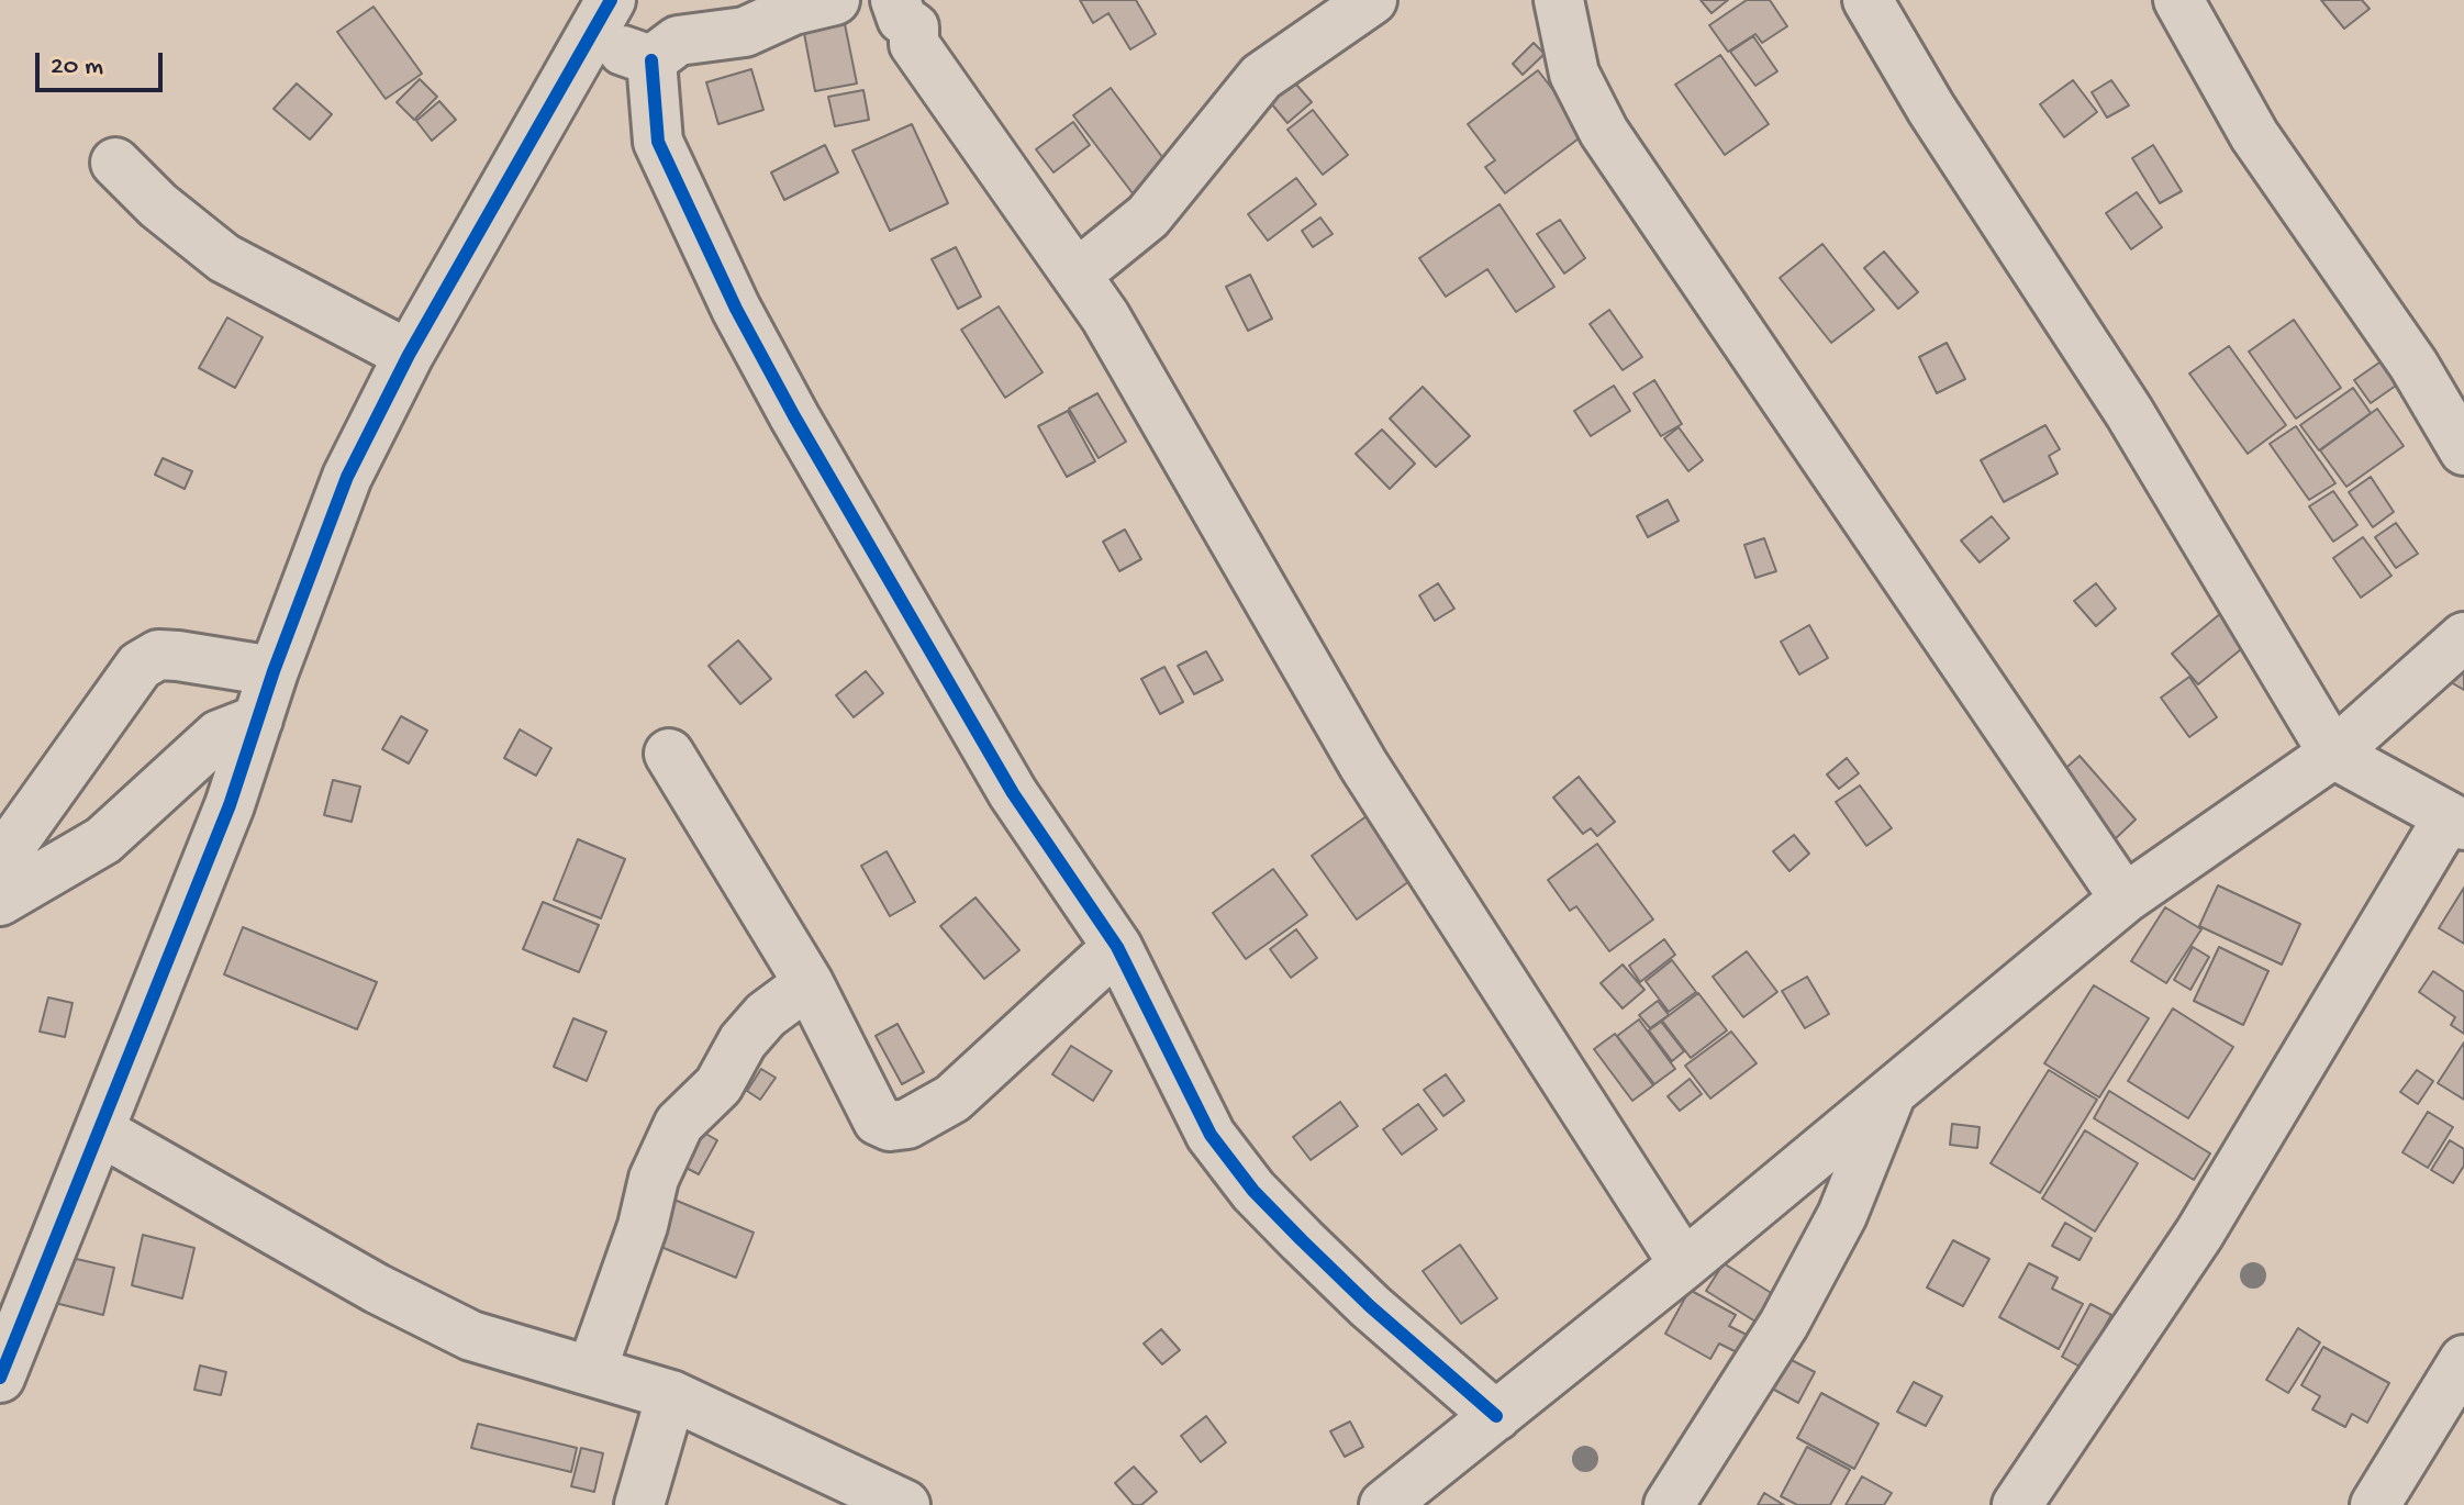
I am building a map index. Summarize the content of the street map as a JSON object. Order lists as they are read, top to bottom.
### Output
{
  "scale_bar": "20 m"
}
